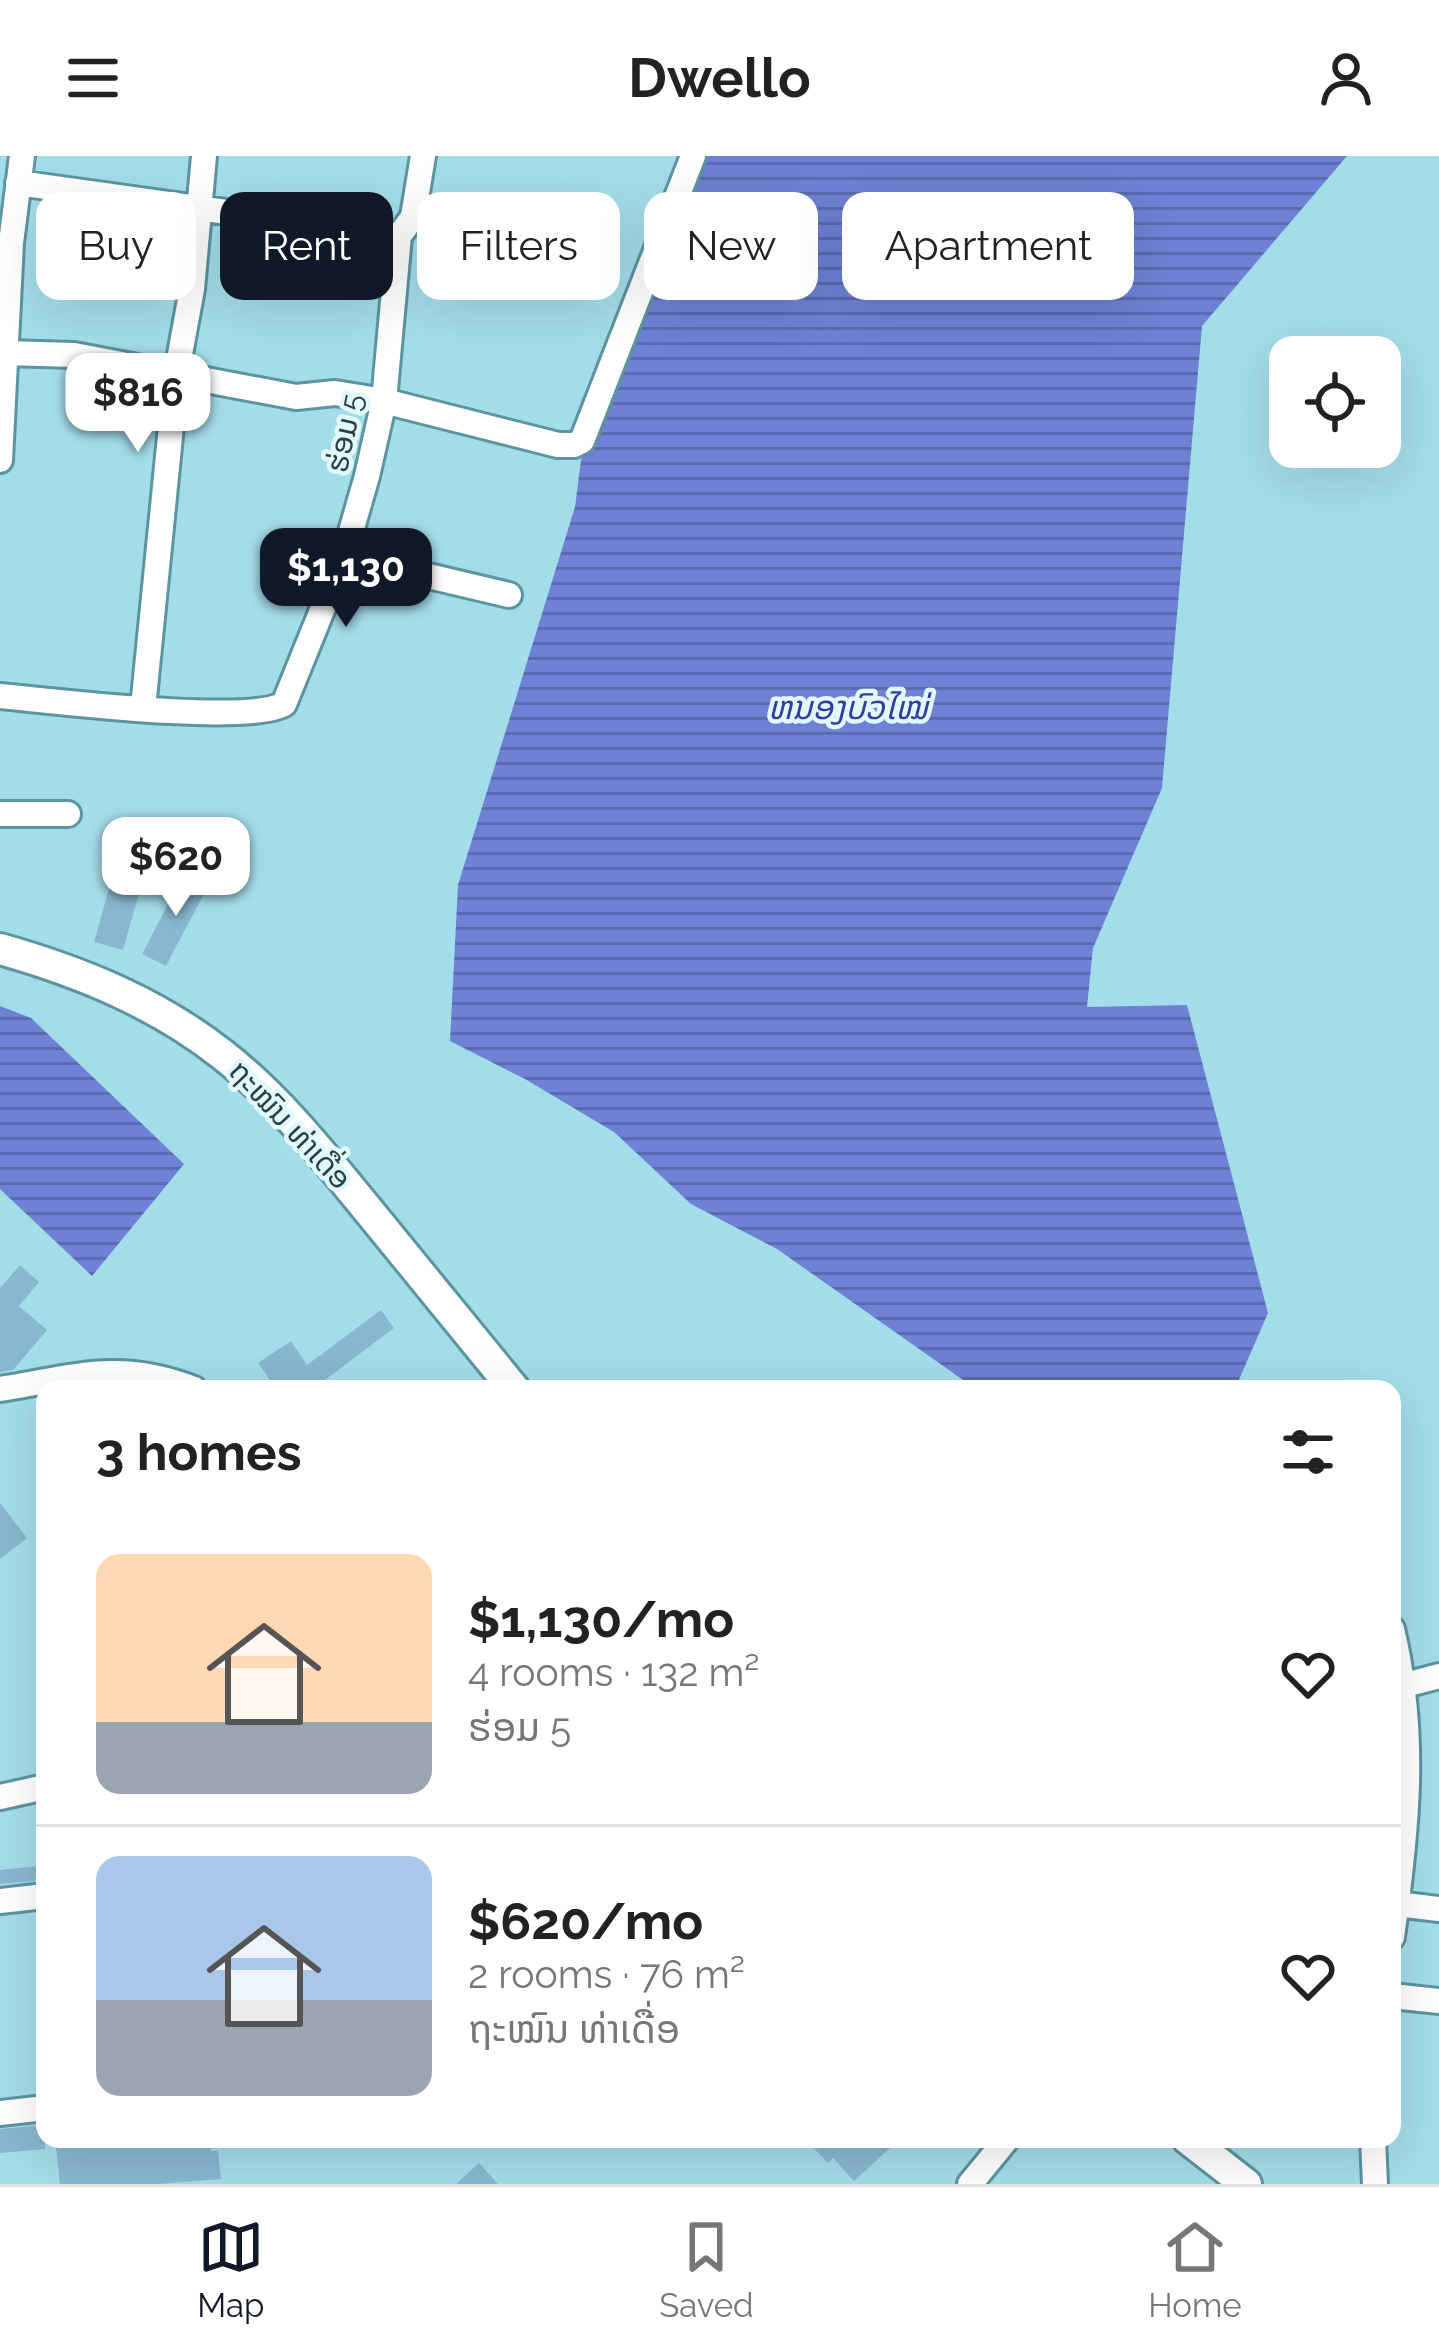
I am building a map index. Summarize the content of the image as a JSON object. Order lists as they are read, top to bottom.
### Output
{
  "streets": {
    "main road": ["ຖະໝົນ ທ່າເດື່ອ"],
    "street": ["ຮ່ອມ 5"]
  },
  "water": ["ຫນອງບົວໄໝ່"],
  "page": {
    "header": "Dwello",
    "chip": [
      "Buy",
      "Rent",
      "Filters",
      "New",
      "Apartment"
    ],
    "price": ["$816", "$1,130", "$620"],
    "heading": "3 homes",
    "list": [
      {
        "name": "$1,130/mo",
        "note": "4 rooms · 132 m² · ຮ່ອມ 5"
      },
      {
        "name": "$620/mo",
        "note": "2 rooms · 76 m² · ຖະໝົນ ທ່າເດື່ອ"
      }
    ],
    "tabs": ["Map", "Saved", "Home"]
  }
}
